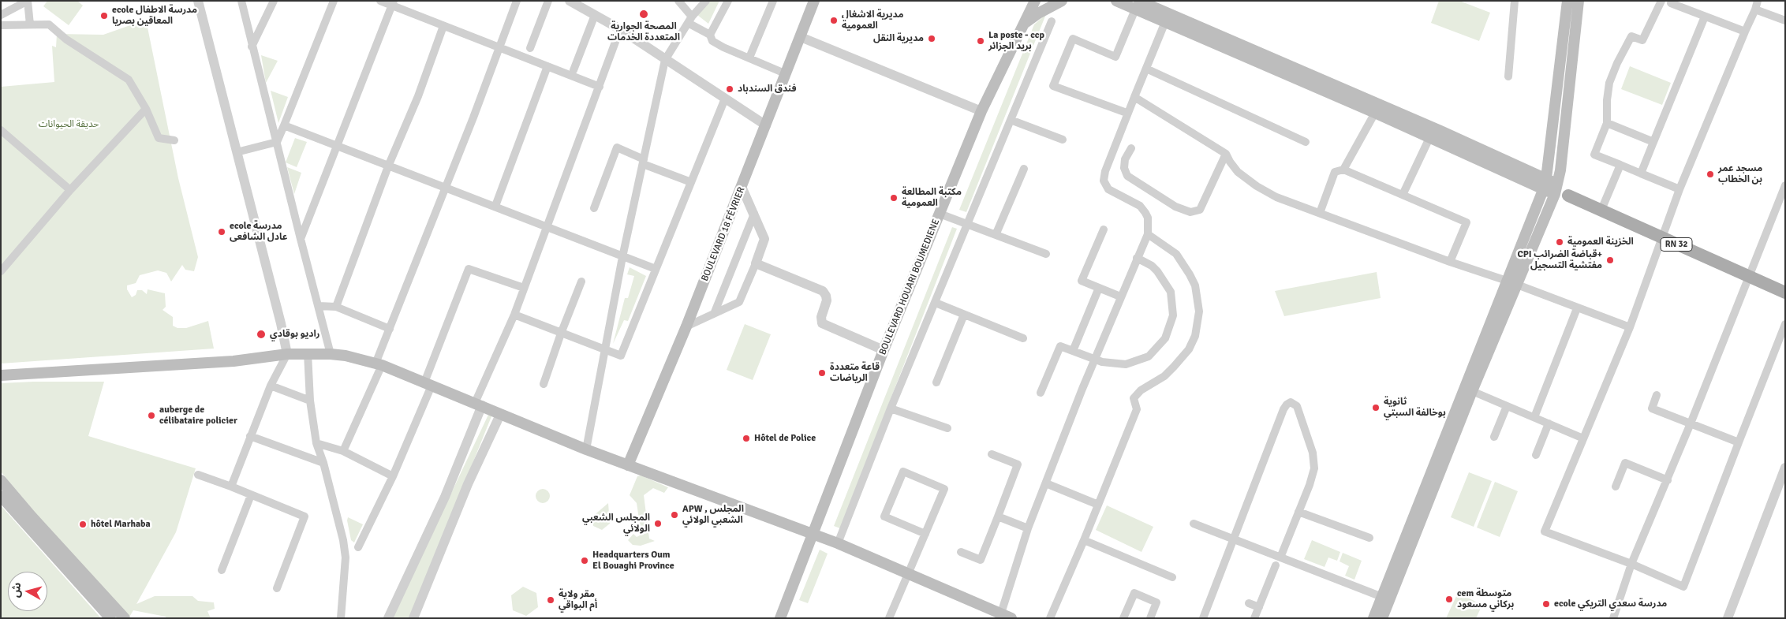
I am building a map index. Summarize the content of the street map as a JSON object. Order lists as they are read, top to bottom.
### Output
{
  "streets": {
    "main road": ["BOULEVARD 18 FÉVRIER", "RN 32", "BOULEVARD HOUARI BOUMEDIENE"]
  },
  "parks": ["حديقة الحيوانات"],
  "places": [
    "المصحة الجوارية المتعددة الخدمات",
    "ecole مدرسة الاطفال المعاقين بصريا",
    "مديرية الاشغال العمومية",
    "مديرية النقل",
    "La poste - ccp بريد الجزائر",
    "فندق السندباد",
    "مسجد عمر بن الخطاب",
    "مكتبة المطالعة العمومية",
    "ecole مدرسة عادل الشافعى",
    "الخزينة العمومية",
    "CPI قباضة الضرائب+ مفتشية التسجيل",
    "راديو بوقادي",
    "قاعة متعددة الرياضات",
    "ثانوية بوخالفة السبتي",
    "auberge de célibataire policier",
    "Hôtel de Police",
    "APW , المجلس الشعبي الولائي",
    "المجلس الشعبي الولائي",
    "hôtel Marhaba",
    "Headquarters Oum El Bouaghi Province",
    "cem متوسطة بركاني مسعود",
    "مقر ولاية أم البواقي",
    "ecole مدرسة سعدي التريكي"
  ],
  "north": "left"
}
